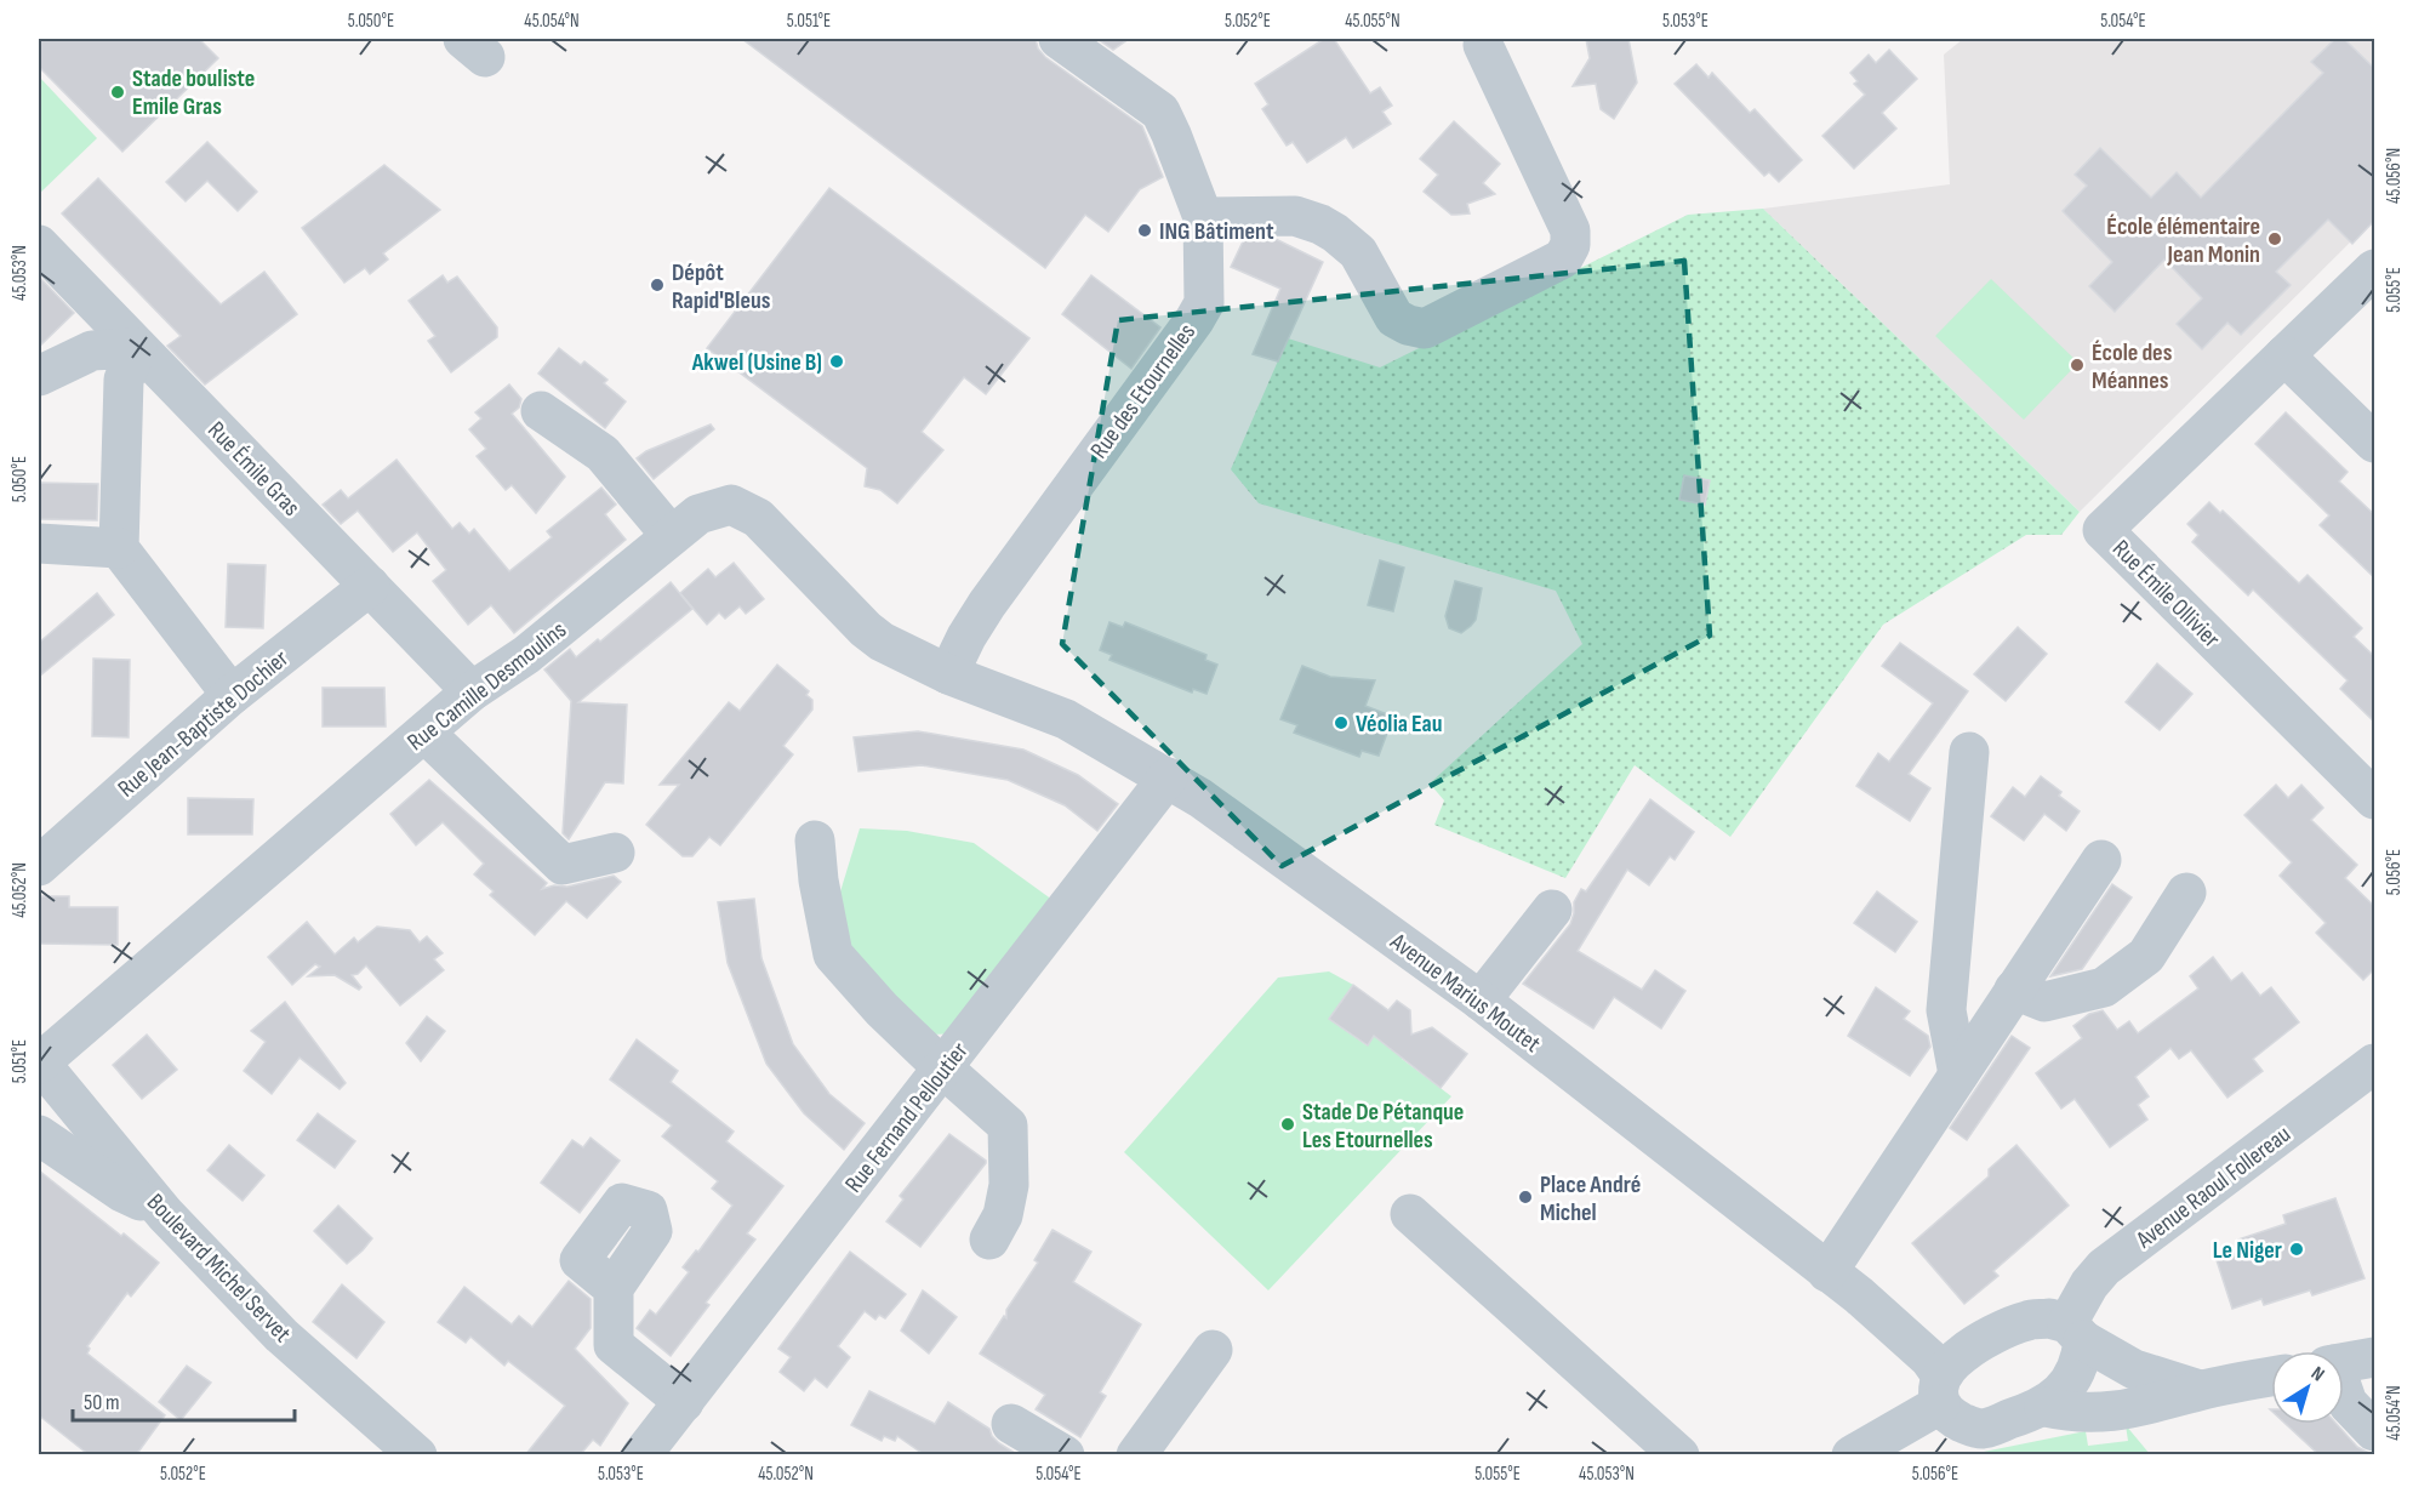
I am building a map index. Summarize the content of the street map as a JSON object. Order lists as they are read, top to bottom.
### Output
{
  "streets": {
    "street": [
      "Rue des Etournelles",
      "Rue Émile Gras",
      "Rue Émile Ollivier",
      "Rue Camille Desmoulins",
      "Rue Jean-Baptiste Dochier",
      "Avenue Marius Moutet",
      "Rue Fernand Pelloutier",
      "Avenue Raoul Follereau",
      "Boulevard Michel Servet"
    ]
  },
  "crossings": [
    ["Rue des Etournelles", "Rue Camille Desmoulins"],
    ["Rue des Etournelles", "Avenue Marius Moutet"],
    ["Rue Émile Gras", "Rue Camille Desmoulins"],
    ["Rue Émile Gras", "Rue Jean-Baptiste Dochier"],
    ["Rue Camille Desmoulins", "Avenue Marius Moutet"],
    ["Rue Camille Desmoulins", "Boulevard Michel Servet"],
    ["Avenue Marius Moutet", "Rue Fernand Pelloutier"],
    ["Avenue Marius Moutet", "Avenue Raoul Follereau"]
  ],
  "places": [
    "Stade bouliste Emile Gras",
    "ING Bâtiment",
    "École élémentaire Jean Monin",
    "Dépôt Rapid'Bleus",
    "Akwel (Usine B)",
    "École des Méannes",
    "Véolia Eau",
    "Stade De Pétanque Les Etournelles",
    "Place André Michel",
    "Le Niger"
  ],
  "scale_bar": "50 m",
  "north": "top right",
  "coordinates": [
    "5.050°E",
    "45.054°N",
    "5.051°E",
    "5.052°E",
    "45.055°N",
    "5.053°E",
    "5.054°E",
    "45.056°N",
    "45.053°N",
    "5.055°E",
    "5.056°E",
    "45.052°N"
  ]
}
